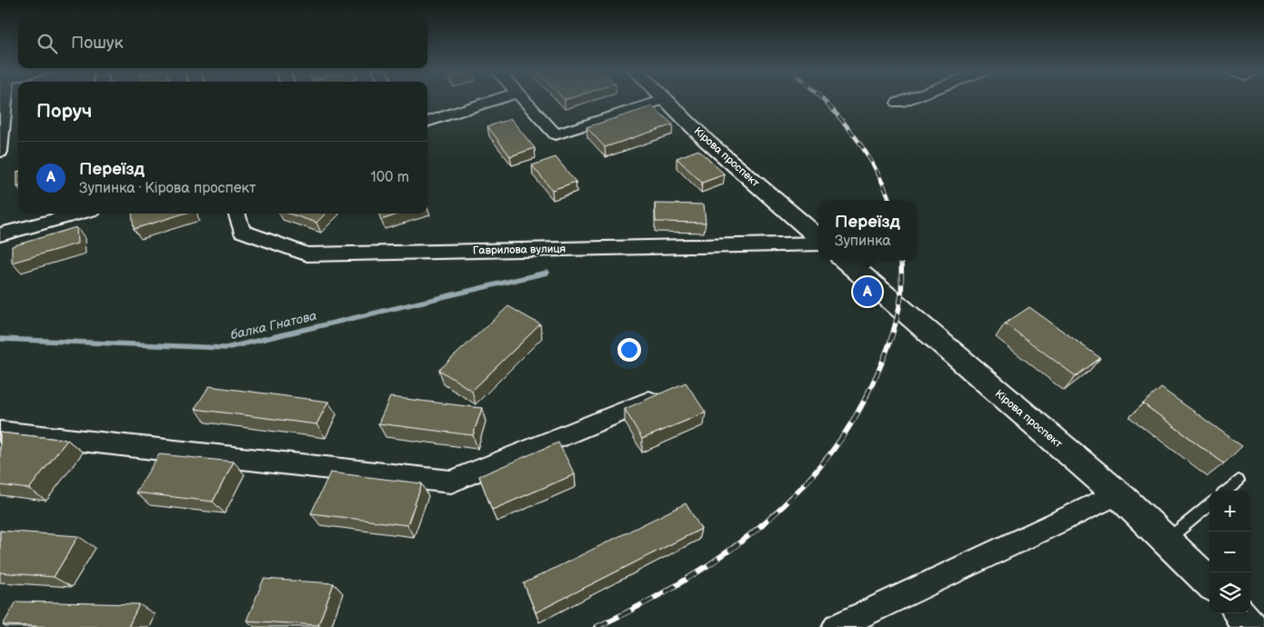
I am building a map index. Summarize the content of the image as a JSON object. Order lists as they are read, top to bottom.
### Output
{
  "streets": {
    "street": ["Кірова проспект", "Гаврилова вулиця"]
  },
  "water": ["балка Гнатова"],
  "page": {
    "search": "Пошук",
    "heading": "Поруч",
    "list": [
      {
        "mark": "A",
        "name": "Переїзд",
        "note": "Зупинка · Кірова проспект",
        "value": "100 m"
      }
    ],
    "popup": ["Переїзд", "Зупинка"],
    "pins": "A",
    "map_buttons": ["+", "−"]
  }
}
